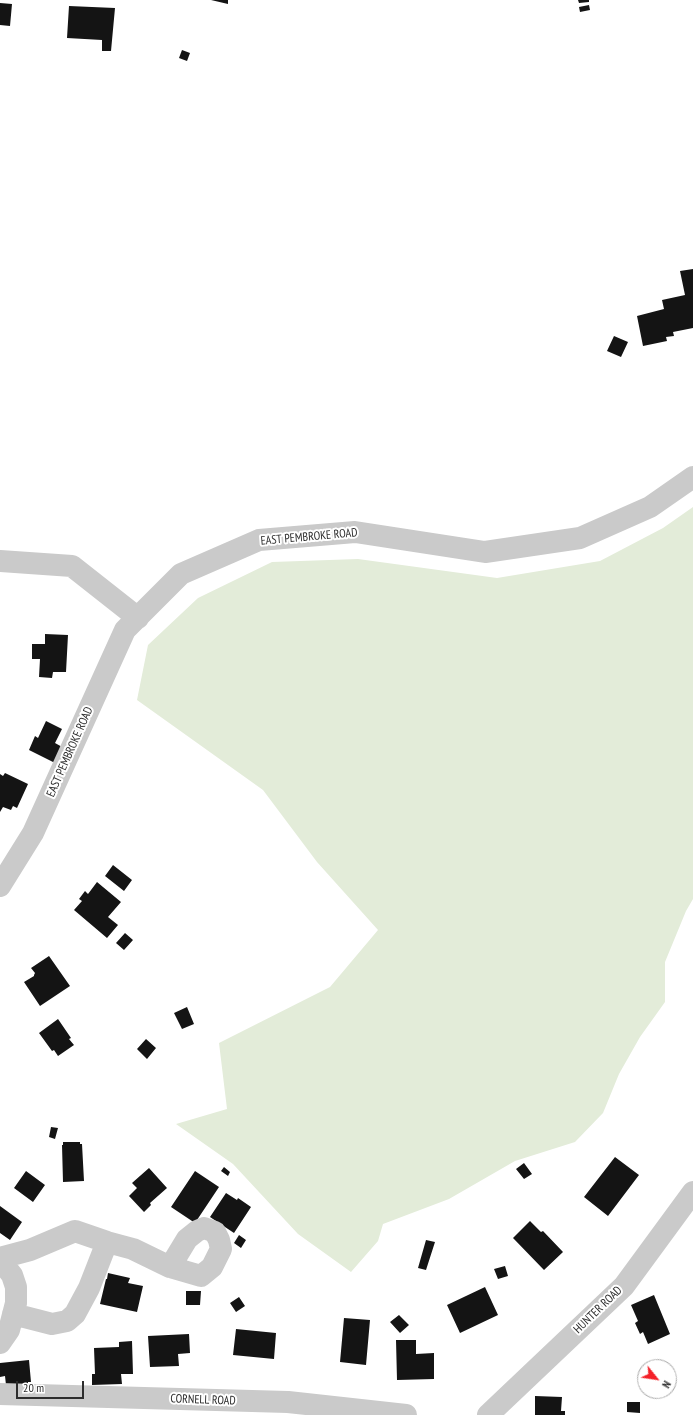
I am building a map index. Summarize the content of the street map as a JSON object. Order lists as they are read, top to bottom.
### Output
{
  "streets": {
    "street": ["EAST PEMBROKE ROAD", "HUNTER ROAD", "CORNELL ROAD"]
  },
  "scale_bar": "20 m",
  "north": "bottom right"
}
